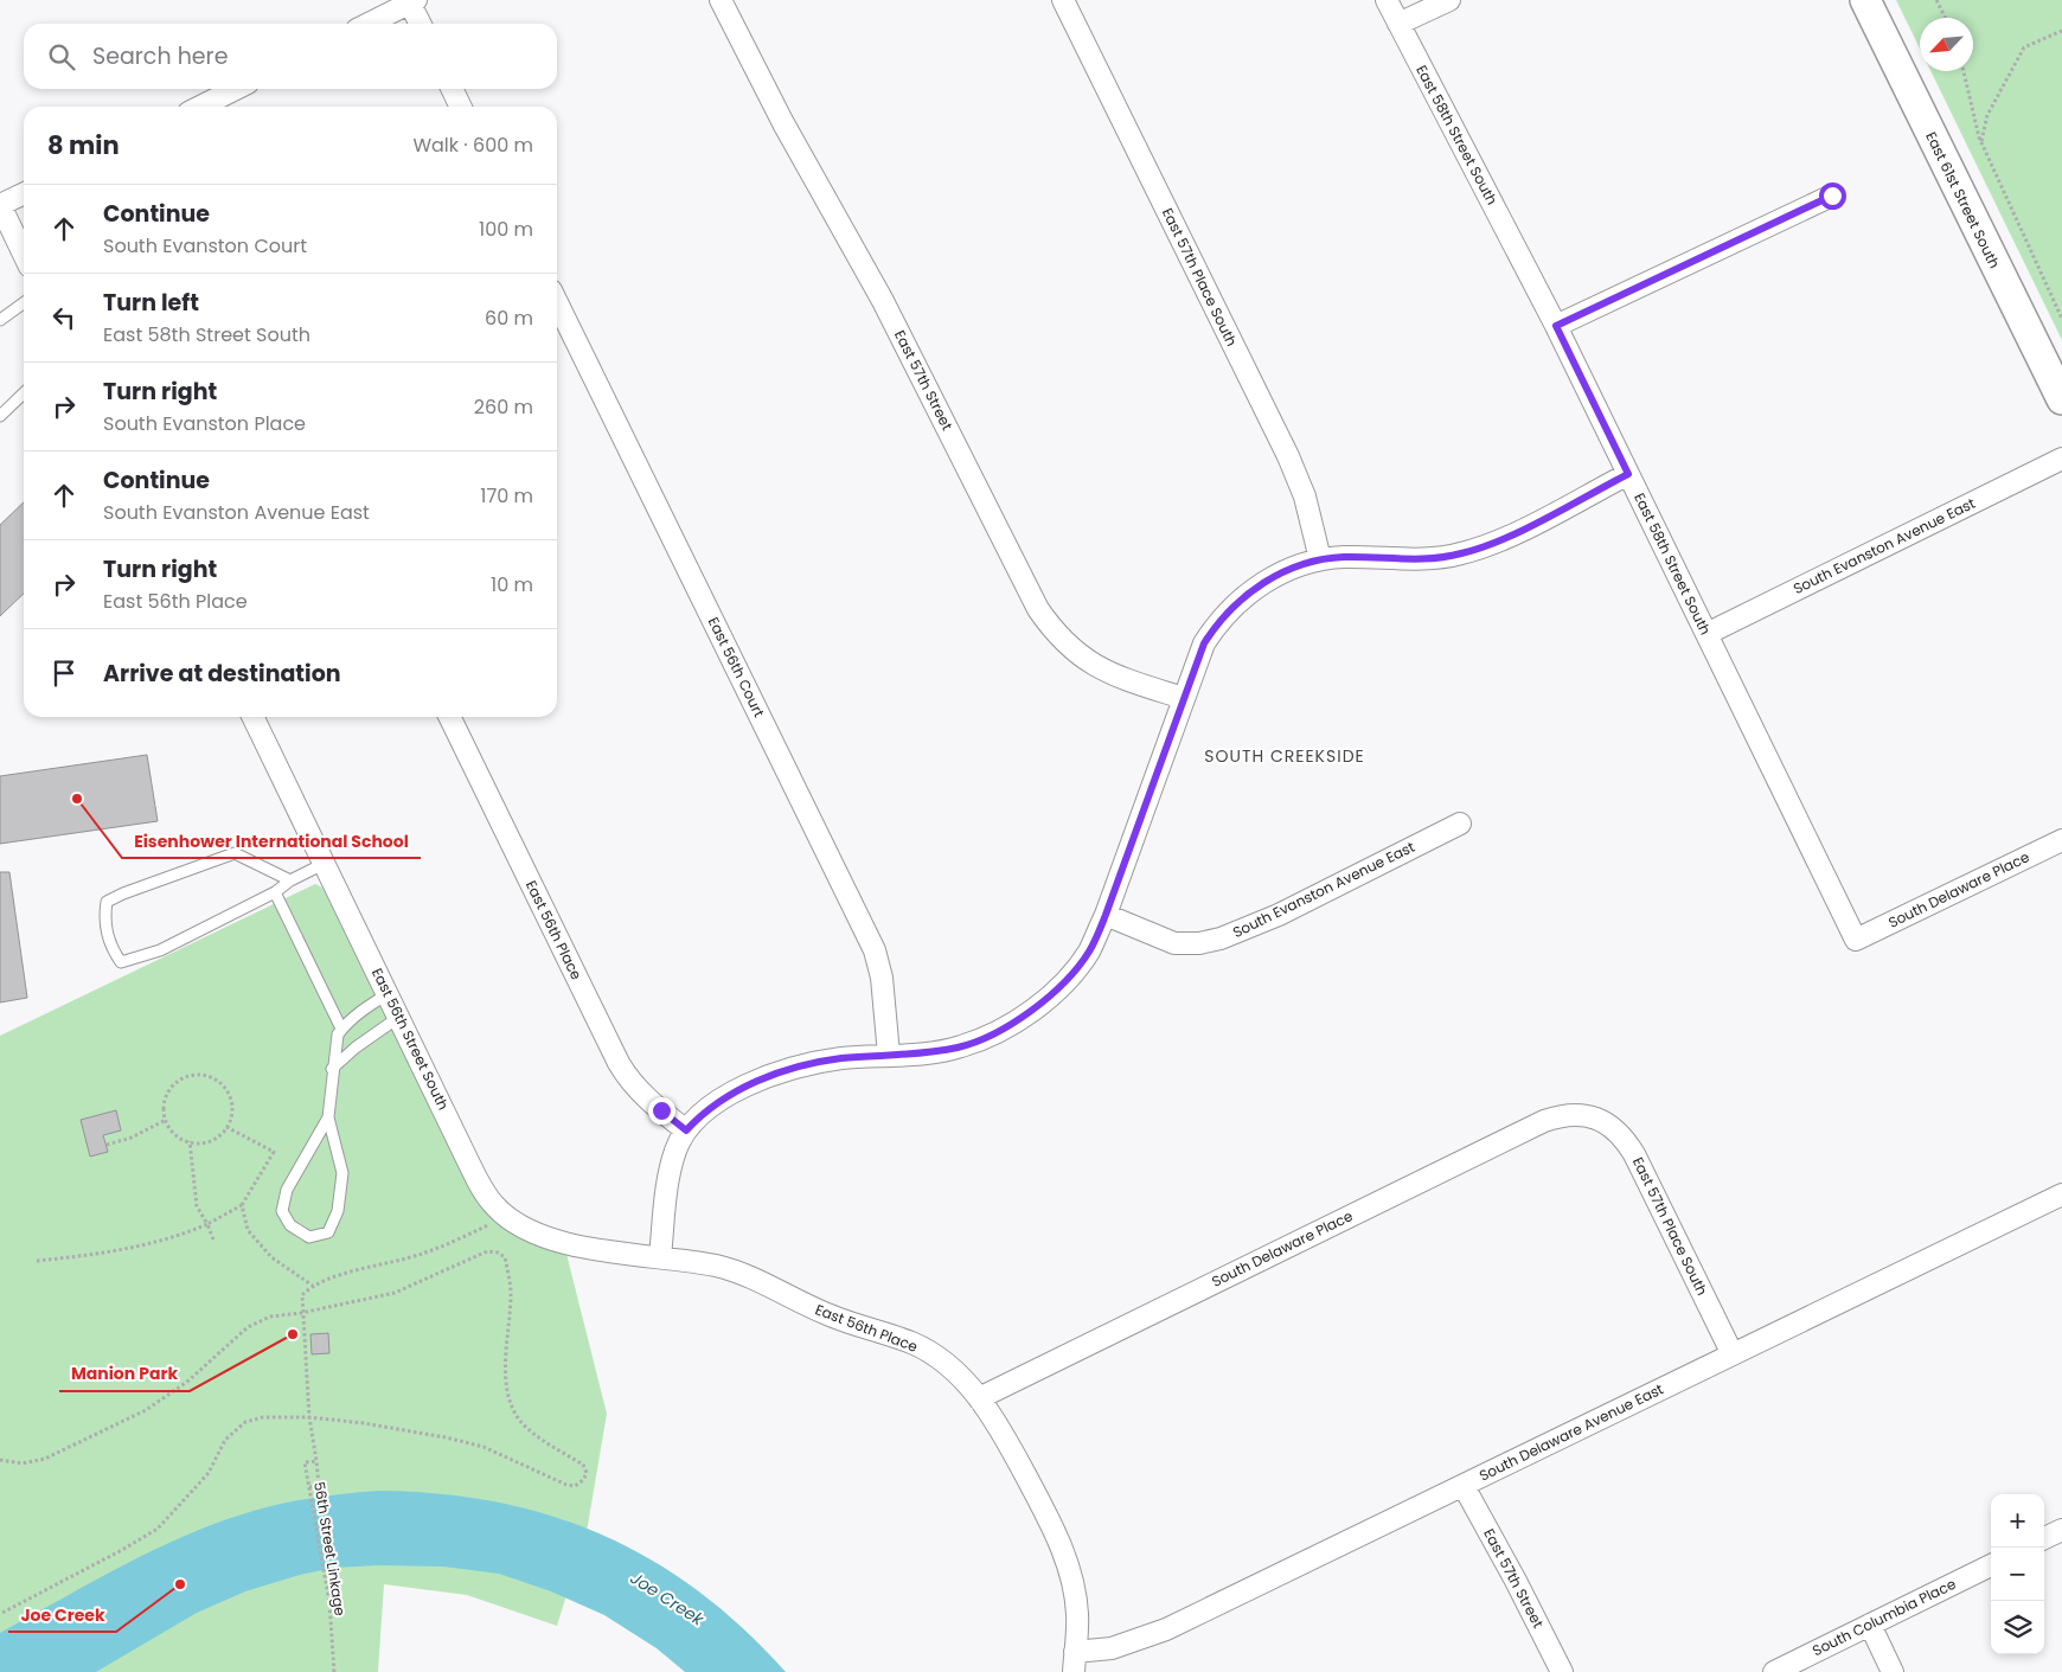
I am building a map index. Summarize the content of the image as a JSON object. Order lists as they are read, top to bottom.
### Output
{
  "streets": {
    "street": [
      "East 58th Street South",
      "East 61st Street South",
      "East 57th Place South",
      "East 57th Street",
      "South Evanston Avenue East",
      "East 56th Court",
      "South Delaware Place",
      "East 56th Place",
      "East 56th Street South",
      "South Delaware Avenue East",
      "South Columbia Place"
    ],
    "path": ["56th Street Linkage"]
  },
  "crossings": [
    ["East 58th Street South", "South Evanston Avenue East"],
    ["East 58th Street South", "South Delaware Place"],
    ["East 57th Place South", "South Delaware Place"],
    ["East 57th Place South", "South Delaware Avenue East"],
    ["East 57th Street", "South Delaware Avenue East"],
    ["South Delaware Place", "East 56th Place"],
    ["East 56th Place", "East 56th Street South"],
    ["East 56th Place", "South Delaware Avenue East"]
  ],
  "districts": ["SOUTH CREEKSIDE"],
  "water": ["Joe Creek"],
  "places": ["Eisenhower International School", "Manion Park", "Joe Creek"],
  "north": "bottom left",
  "page": {
    "search": "Search here",
    "heading": ["8 min", "Walk · 600 m"],
    "list": [
      ["Continue", "South Evanston Court", "100 m"],
      ["Turn left", "East 58th Street South", "60 m"],
      ["Turn right", "South Evanston Place", "260 m"],
      ["Continue", "South Evanston Avenue East", "170 m"],
      ["Turn right", "East 56th Place", "10 m"],
      "Arrive at destination"
    ],
    "map_buttons": ["+", "−"]
  }
}
